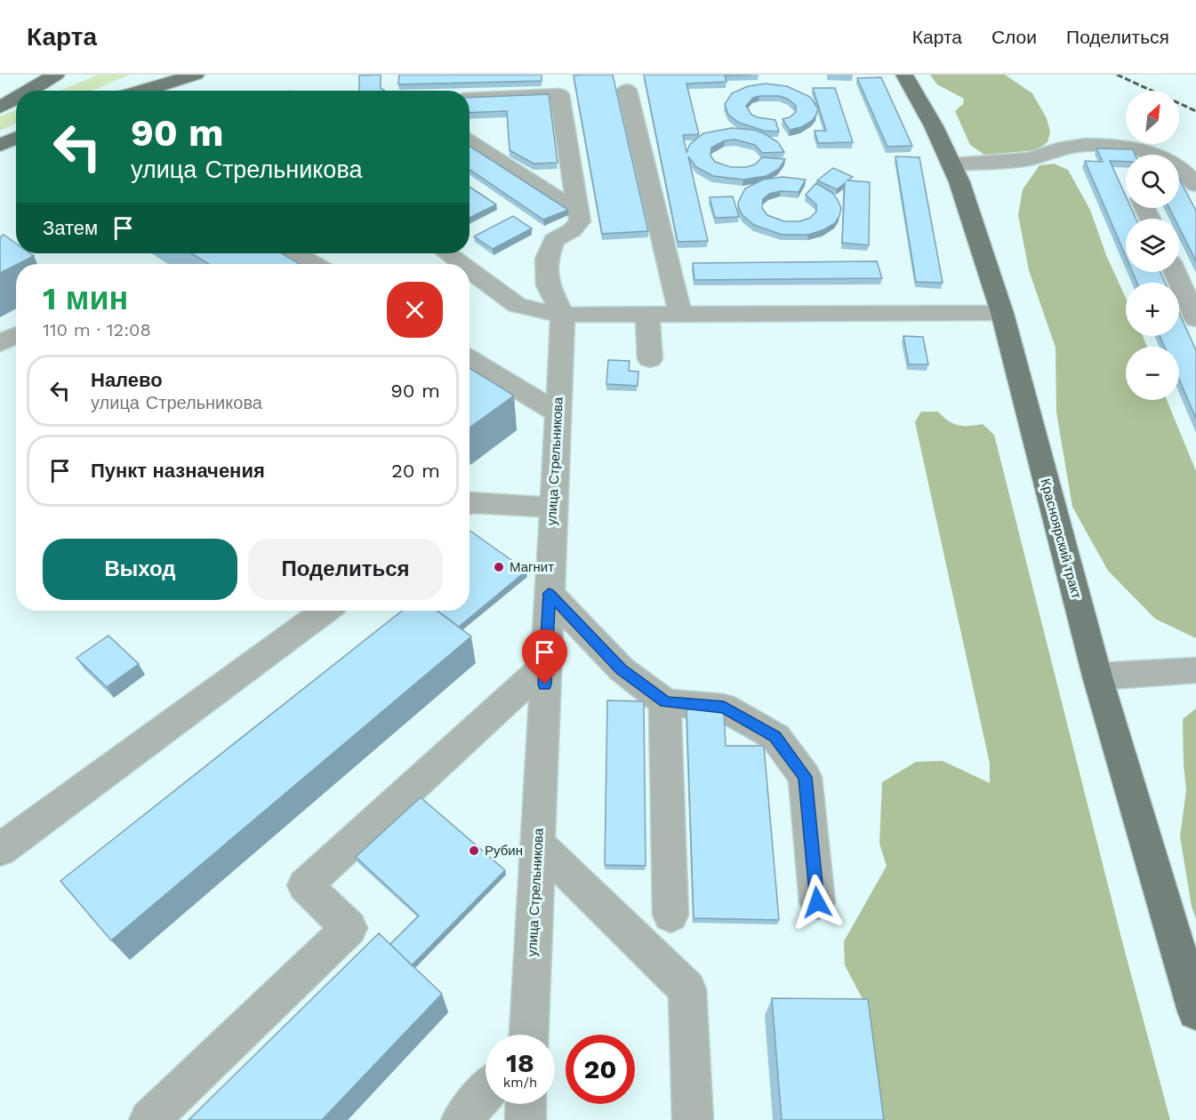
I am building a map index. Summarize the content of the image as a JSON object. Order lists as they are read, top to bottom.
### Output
{
  "streets": {
    "main road": ["Красноярский тракт"],
    "street": ["улица Стрельникова"]
  },
  "places": ["Магнит", "Рубин"],
  "north": "top right",
  "page": {
    "header": "Карта",
    "nav": ["Карта", "Слои", "Поделиться"],
    "map_buttons": ["+", "−"],
    "turn": ["90 m", "улица Стрельникова"],
    "then": "Затем",
    "heading": ["1 мин", "110 m · 12:08"],
    "list": [
      {
        "name": "Налево",
        "note": "улица Стрельникова",
        "value": "90 m"
      },
      {
        "name": "Пункт назначения",
        "value": "20 m"
      }
    ],
    "buttons": ["Выход", "Поделиться"],
    "speed": "18 km/h",
    "limit": "20"
  }
}
